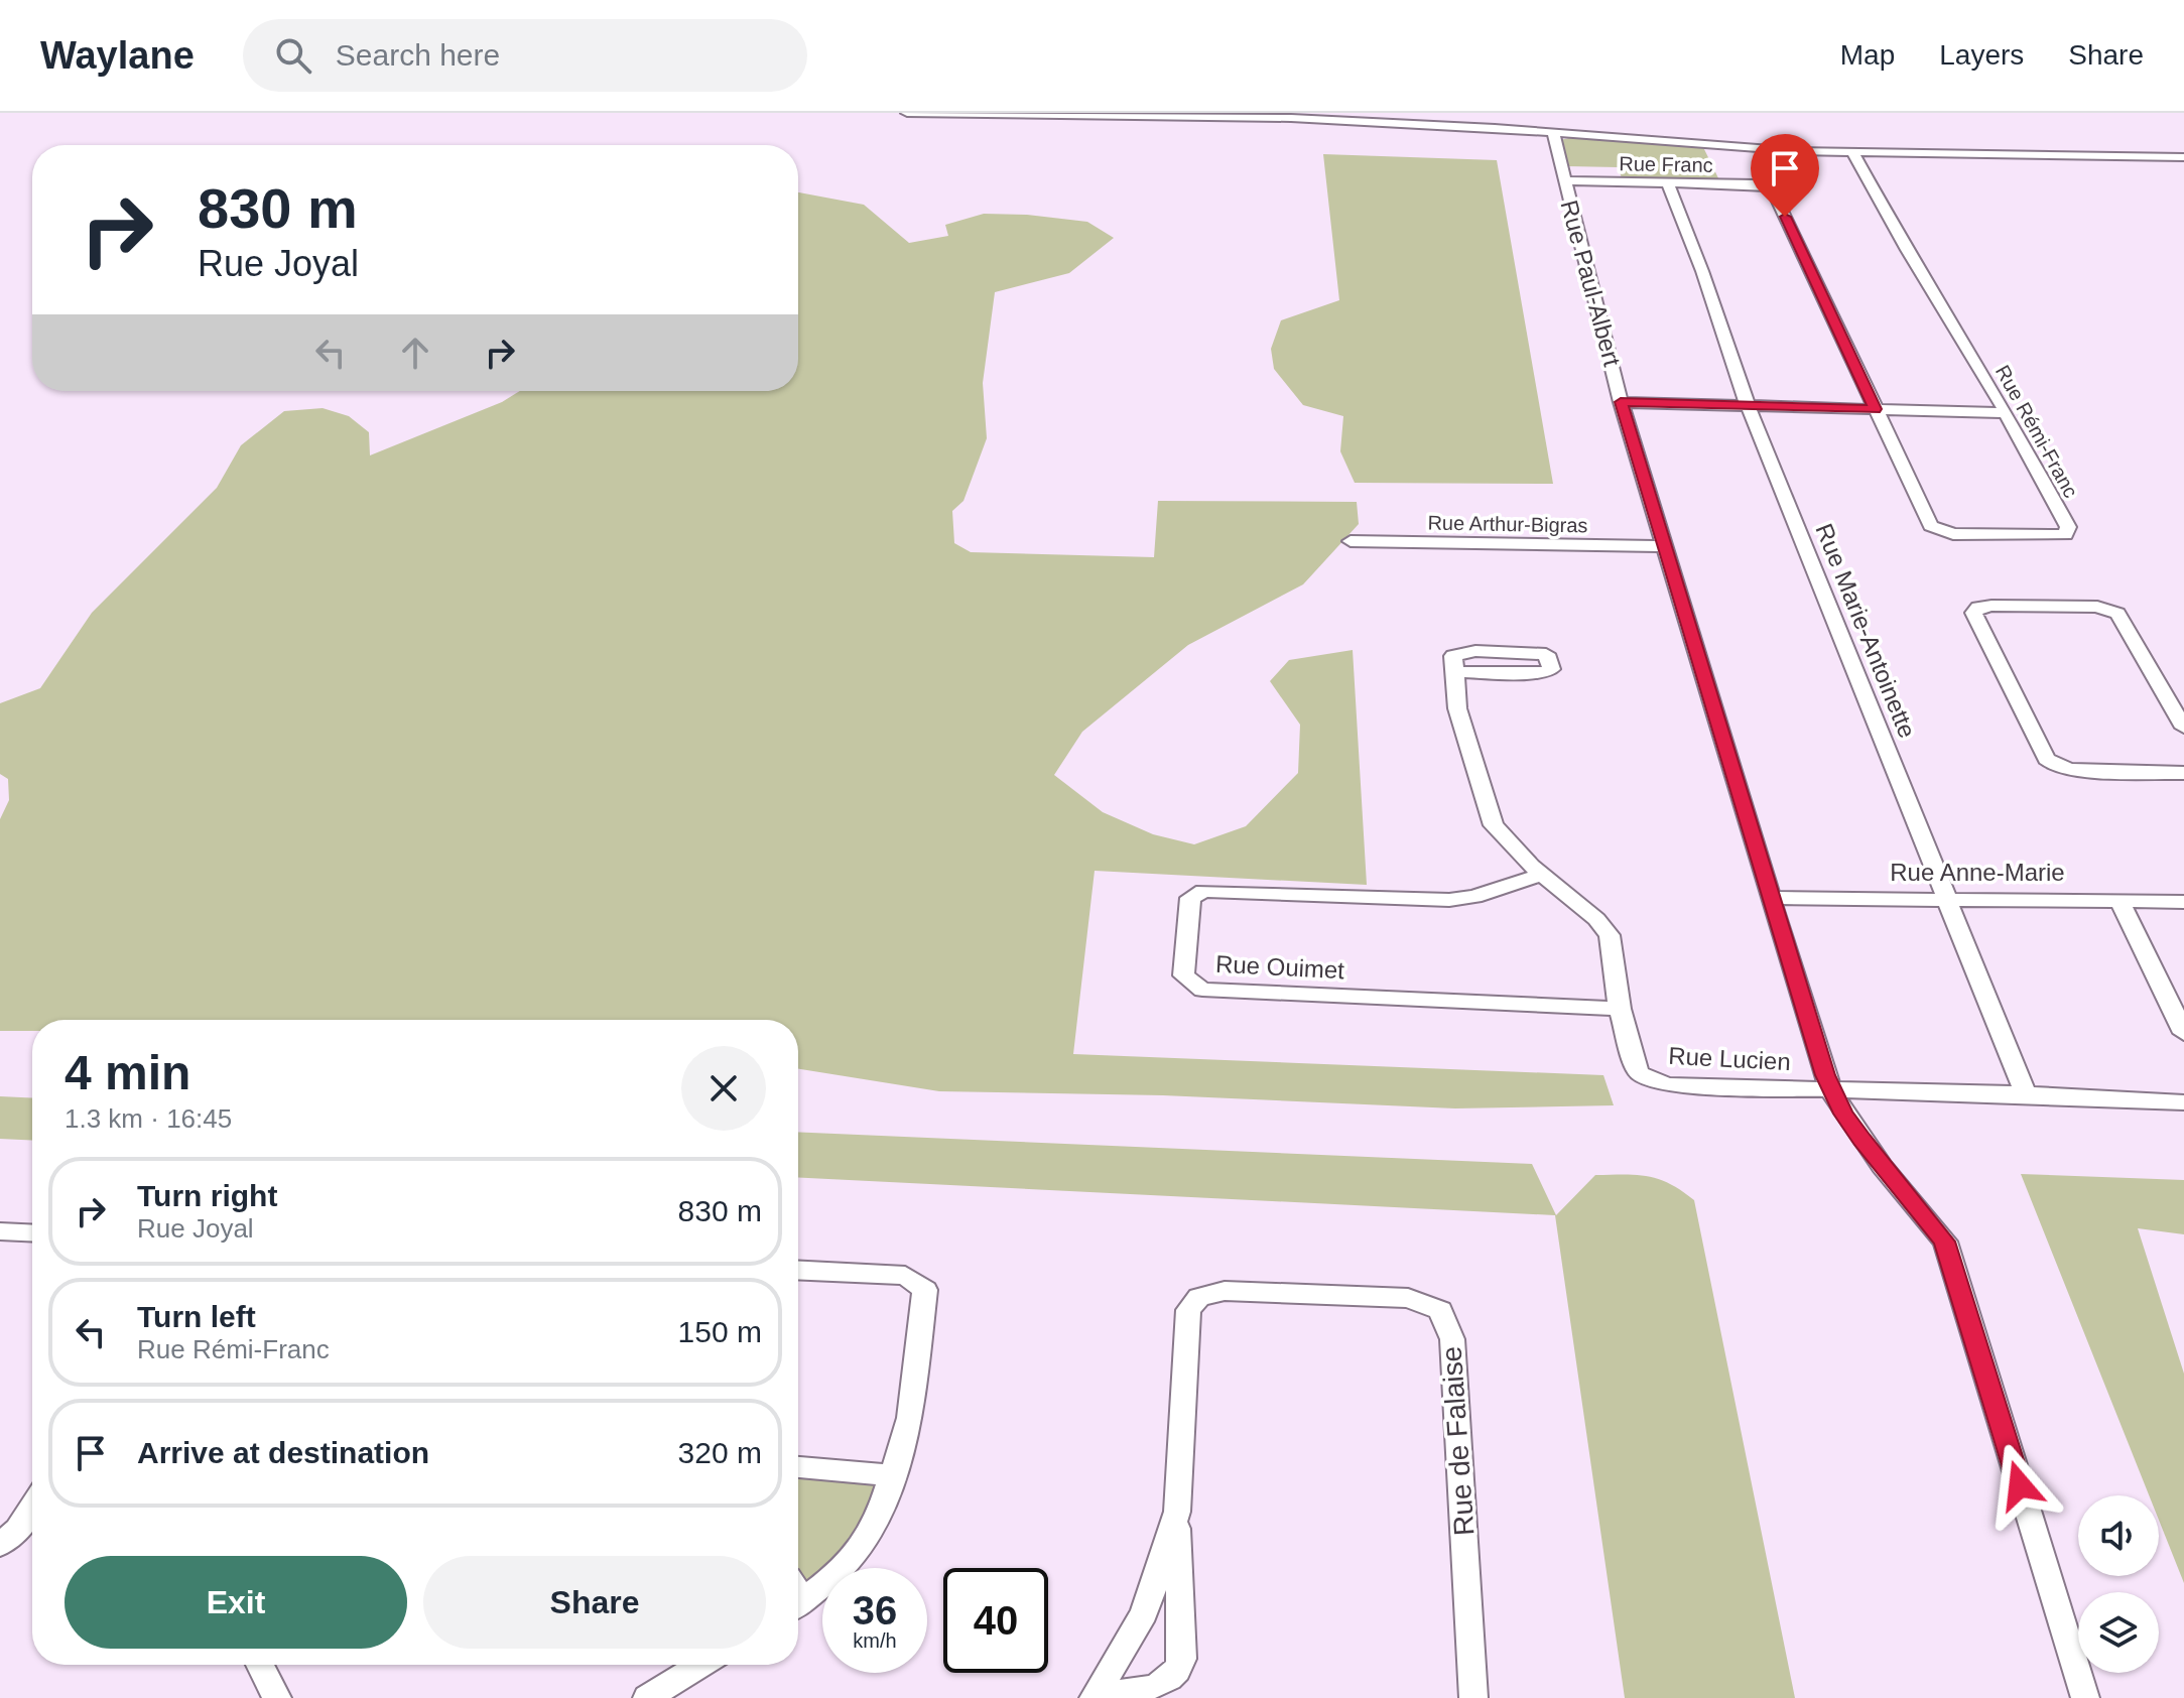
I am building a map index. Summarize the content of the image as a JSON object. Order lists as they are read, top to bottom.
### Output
{
  "streets": {
    "street": [
      "Rue Franc",
      "Rue Paul-Albert",
      "Rue Rémi-Franc",
      "Rue Arthur-Bigras",
      "Rue Marie-Antoinette",
      "Rue Anne-Marie",
      "Rue Ouimet",
      "Rue Lucien",
      "Rue de Falaise"
    ]
  },
  "crossings": [
    ["Rue Franc", "Rue Paul-Albert"],
    ["Rue Franc", "Rue Rémi-Franc"],
    ["Rue Franc", "Rue Marie-Antoinette"],
    ["Rue Paul-Albert", "Rue Arthur-Bigras"],
    ["Rue Paul-Albert", "Rue Anne-Marie"],
    ["Rue Paul-Albert", "Rue Lucien"],
    ["Rue Marie-Antoinette", "Rue Anne-Marie"],
    ["Rue Marie-Antoinette", "Rue Lucien"],
    ["Rue Ouimet", "Rue Lucien"]
  ],
  "page": {
    "header": "Waylane",
    "search": "Search here",
    "nav": ["Map", "Layers", "Share"],
    "turn": ["830 m", "Rue Joyal"],
    "heading": ["4 min", "1.3 km · 16:45"],
    "list": [
      {
        "name": "Turn right",
        "note": "Rue Joyal",
        "value": "830 m"
      },
      {
        "name": "Turn left",
        "note": "Rue Rémi-Franc",
        "value": "150 m"
      },
      {
        "name": "Arrive at destination",
        "value": "320 m"
      }
    ],
    "buttons": ["Exit", "Share"],
    "speed": "36 km/h",
    "limit": "40"
  }
}
